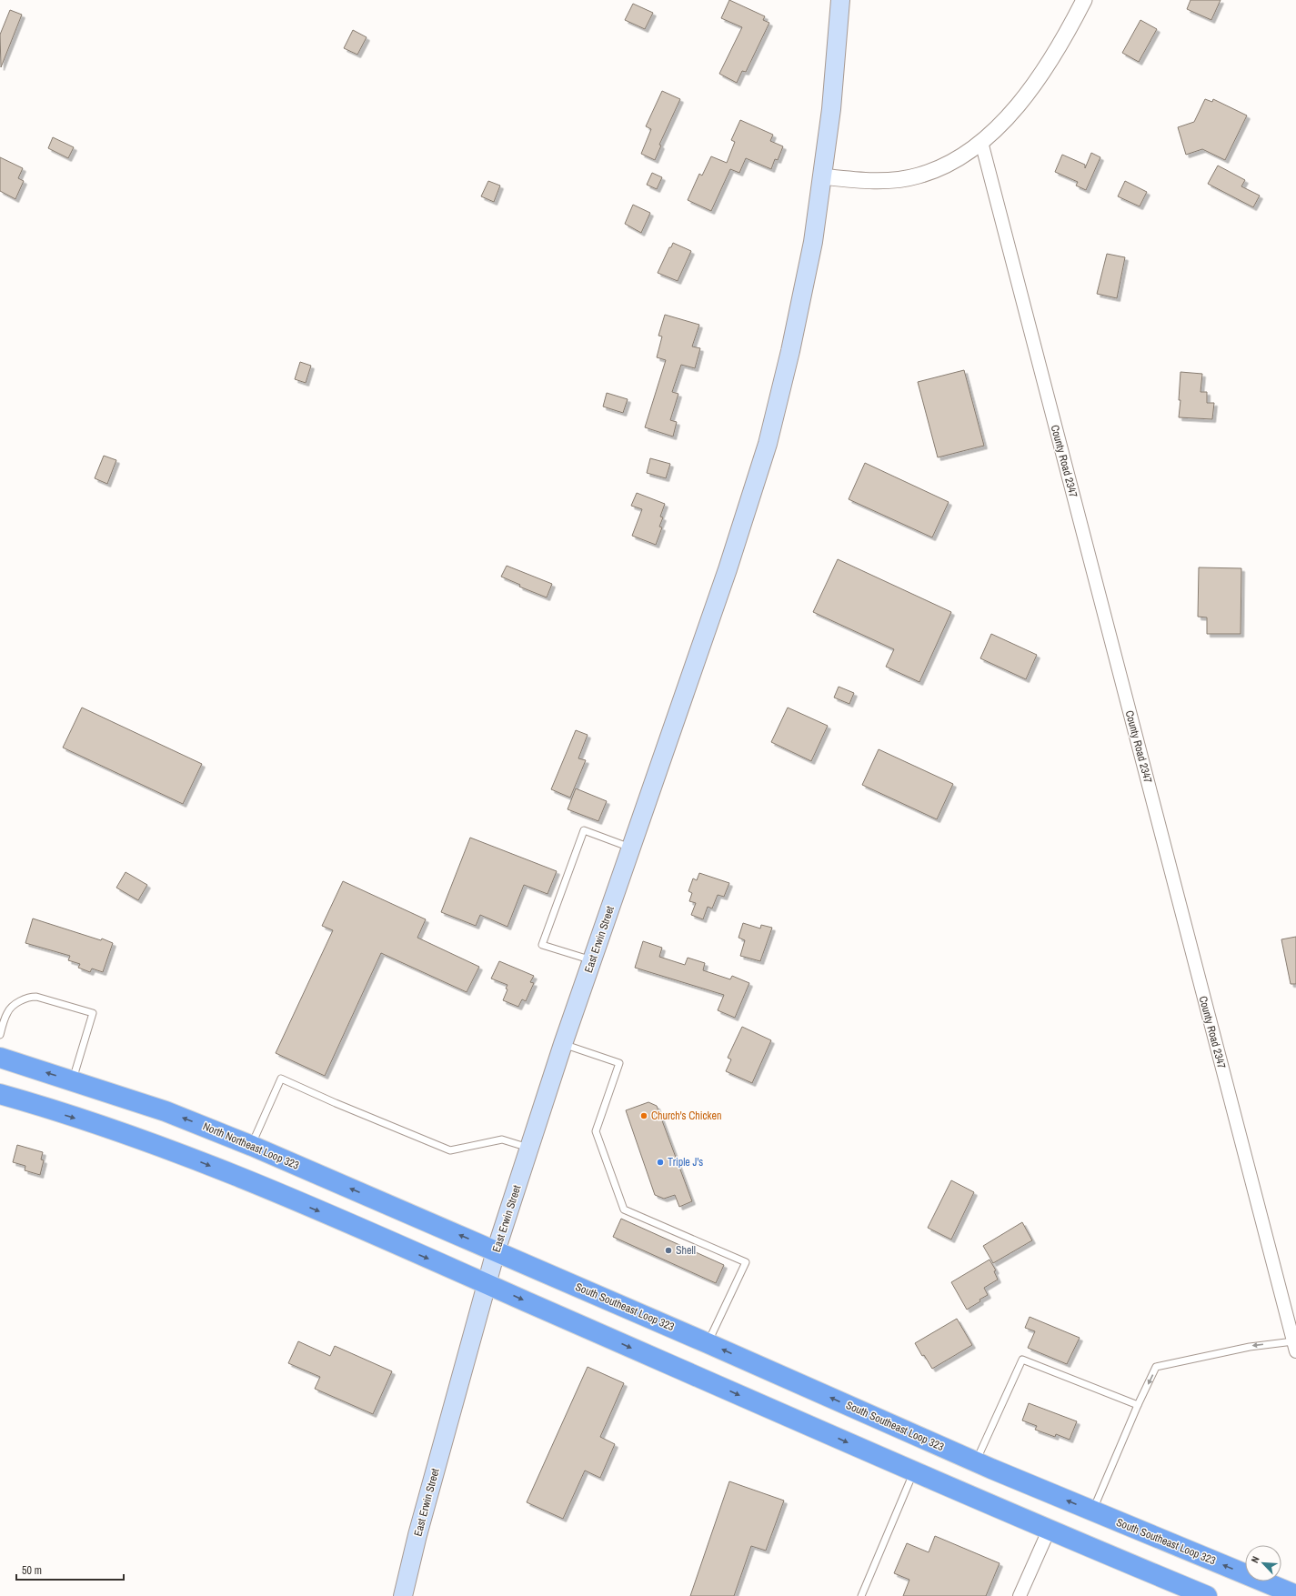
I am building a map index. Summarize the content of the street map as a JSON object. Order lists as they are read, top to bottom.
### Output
{
  "streets": {
    "highway": ["North Northeast Loop 323", "South Southeast Loop 323"],
    "main road": ["East Erwin Street"],
    "street": ["County Road 2347"]
  },
  "crossings": [
    ["East Erwin Street", "North Northeast Loop 323"],
    ["East Erwin Street", "South Southeast Loop 323"],
    ["North Northeast Loop 323", "South Southeast Loop 323"]
  ],
  "places": ["Church's Chicken", "Triple J's", "Shell"],
  "scale_bar": "50 m",
  "north": "top left"
}
